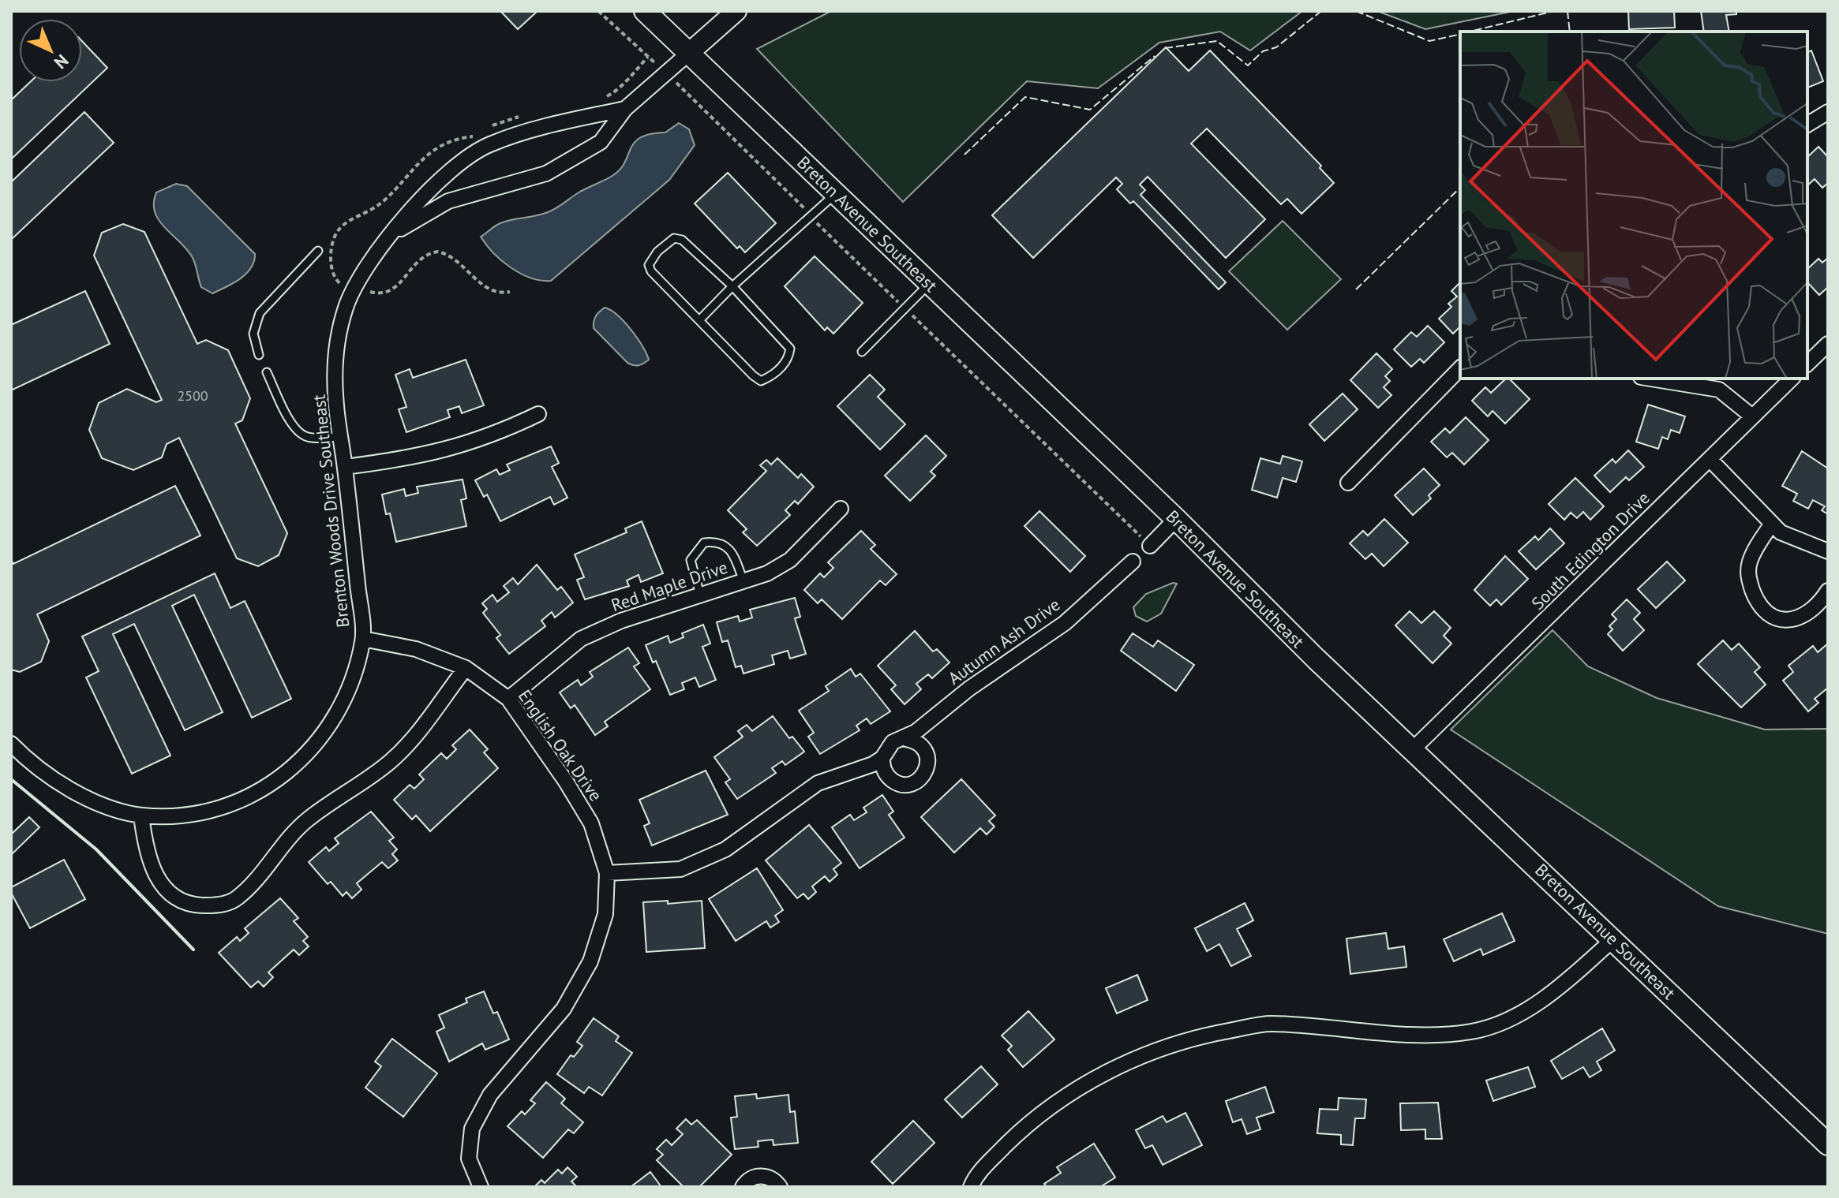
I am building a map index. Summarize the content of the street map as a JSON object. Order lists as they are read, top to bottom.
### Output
{
  "streets": {
    "main road": ["Breton Avenue Southeast"],
    "street": [
      "Brenton Woods Drive Southeast",
      "South Edington Drive",
      "Red Maple Drive",
      "Autumn Ash Drive",
      "English Oak Drive"
    ]
  },
  "crossings": [
    ["Breton Avenue Southeast", "Brenton Woods Drive Southeast"],
    ["Breton Avenue Southeast", "South Edington Drive"],
    ["Brenton Woods Drive Southeast", "English Oak Drive"],
    ["Red Maple Drive", "English Oak Drive"],
    ["Autumn Ash Drive", "English Oak Drive"]
  ],
  "house_numbers": ["2500"],
  "north": "bottom right"
}
